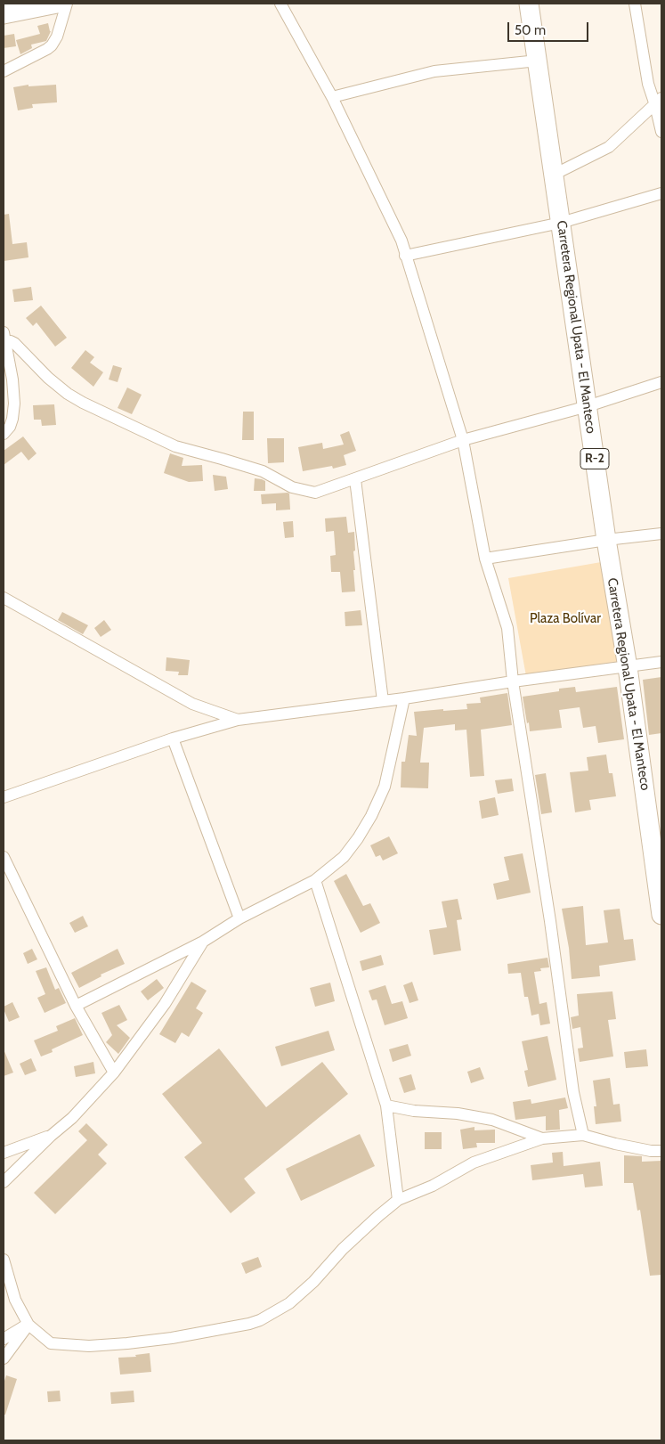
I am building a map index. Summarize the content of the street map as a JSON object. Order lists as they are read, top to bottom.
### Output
{
  "streets": {
    "main road": ["Carretera Regional Upata - El Manteco", "R-2"]
  },
  "parks": ["Plaza Bolívar"],
  "scale_bar": "50 m"
}
